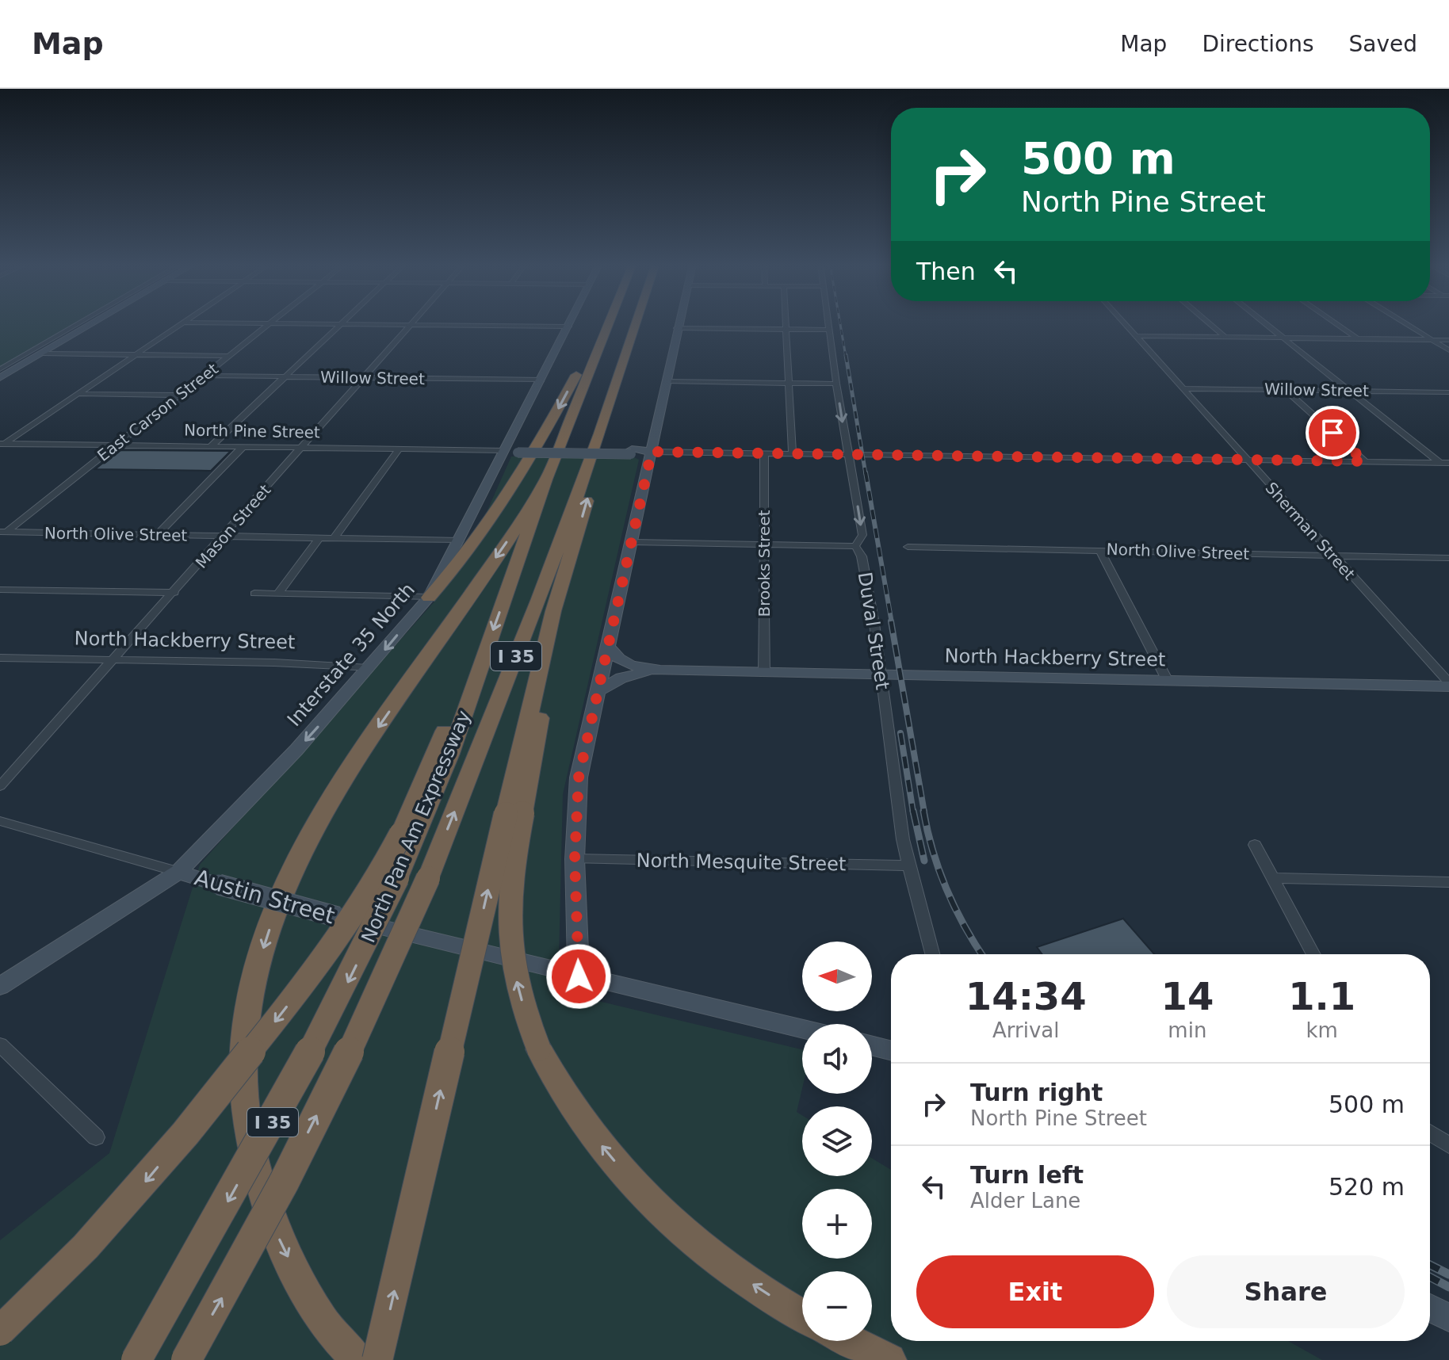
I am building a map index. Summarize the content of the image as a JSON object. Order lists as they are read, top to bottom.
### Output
{
  "streets": {
    "highway": ["I 35", "North Pan Am Expressway"],
    "main road": [
      "North Pine Street",
      "North Hackberry Street",
      "Interstate 35 North",
      "Austin Street"
    ],
    "street": [
      "Willow Street",
      "East Carson Street",
      "Mason Street",
      "Sherman Street",
      "North Olive Street",
      "Brooks Street",
      "Duval Street",
      "North Mesquite Street"
    ]
  },
  "crossings": [
    ["Willow Street", "East Carson Street"],
    ["Willow Street", "Mason Street"],
    ["Willow Street", "Sherman Street"],
    ["Willow Street", "Interstate 35 North"],
    ["East Carson Street", "North Pine Street"],
    ["East Carson Street", "North Olive Street"],
    ["North Pine Street", "Mason Street"],
    ["North Pine Street", "Sherman Street"],
    ["North Pine Street", "Brooks Street"],
    ["North Pine Street", "Duval Street"],
    ["North Pine Street", "Interstate 35 North"],
    ["Mason Street", "North Olive Street"],
    ["Mason Street", "North Hackberry Street"],
    ["Sherman Street", "North Olive Street"],
    ["Sherman Street", "North Hackberry Street"],
    ["North Olive Street", "Interstate 35 North"],
    ["Brooks Street", "North Hackberry Street"],
    ["Duval Street", "North Hackberry Street"],
    ["Duval Street", "North Mesquite Street"],
    ["North Hackberry Street", "Interstate 35 North"],
    ["Interstate 35 North", "Austin Street"]
  ],
  "one_way": ["Interstate 35 North"],
  "north": "left",
  "page": {
    "header": "Map",
    "nav": ["Map", "Directions", "Saved"],
    "turn": ["500 m", "North Pine Street"],
    "then": "Then",
    "map_buttons": ["+", "−"],
    "eta": [
      "14:34",
      "Arrival",
      "14",
      "min",
      "1.1",
      "km"
    ],
    "list": [
      {
        "name": "Turn right",
        "note": "North Pine Street",
        "value": "500 m"
      },
      {
        "name": "Turn left",
        "note": "Alder Lane",
        "value": "520 m"
      }
    ],
    "buttons": ["Exit", "Share"]
  }
}
